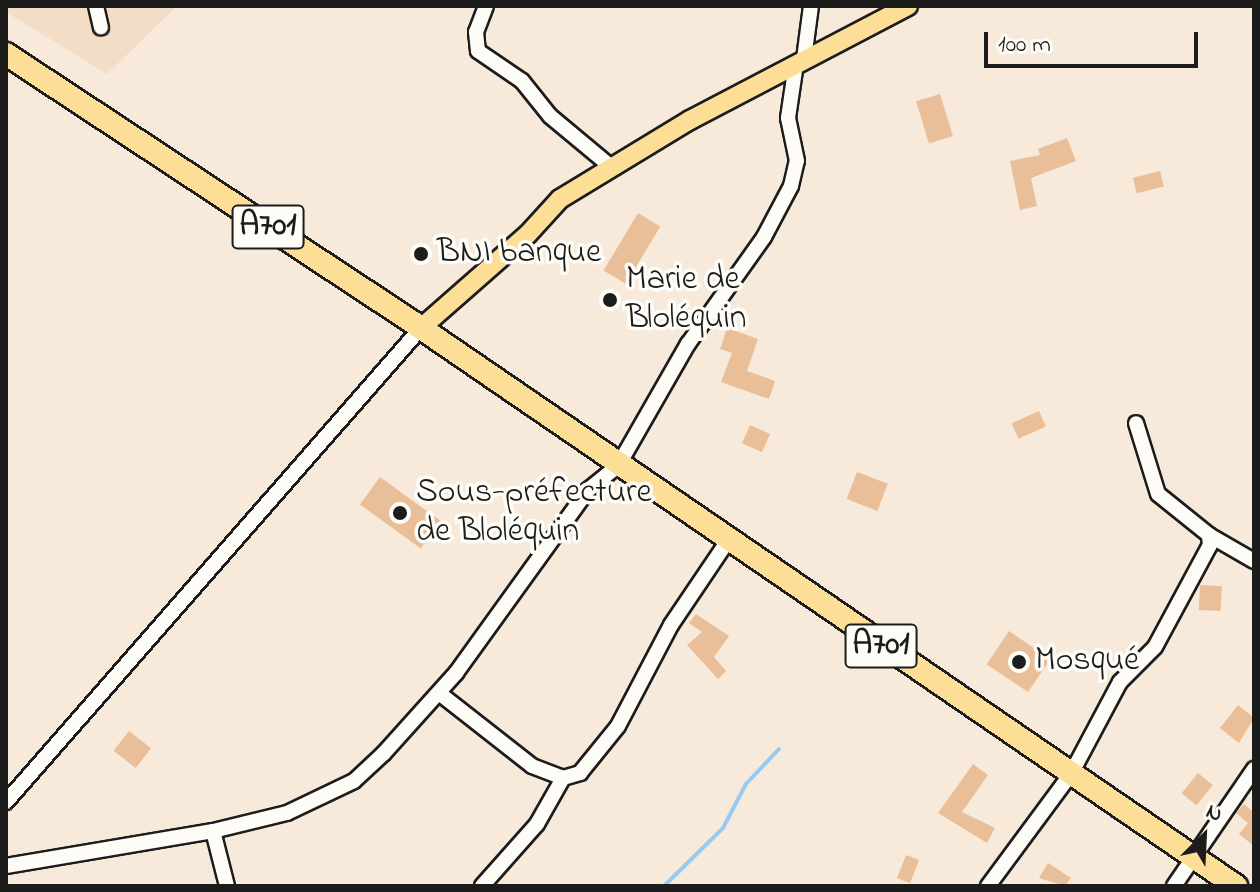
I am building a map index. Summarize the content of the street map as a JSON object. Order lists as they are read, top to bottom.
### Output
{
  "streets": {
    "highway": ["A701"]
  },
  "places": [
    "BNI banque",
    "Marie de Bloléquin",
    "Sous-préfecture de Bloléquin",
    "Mosqué"
  ],
  "scale_bar": "100 m",
  "north": "top right"
}
